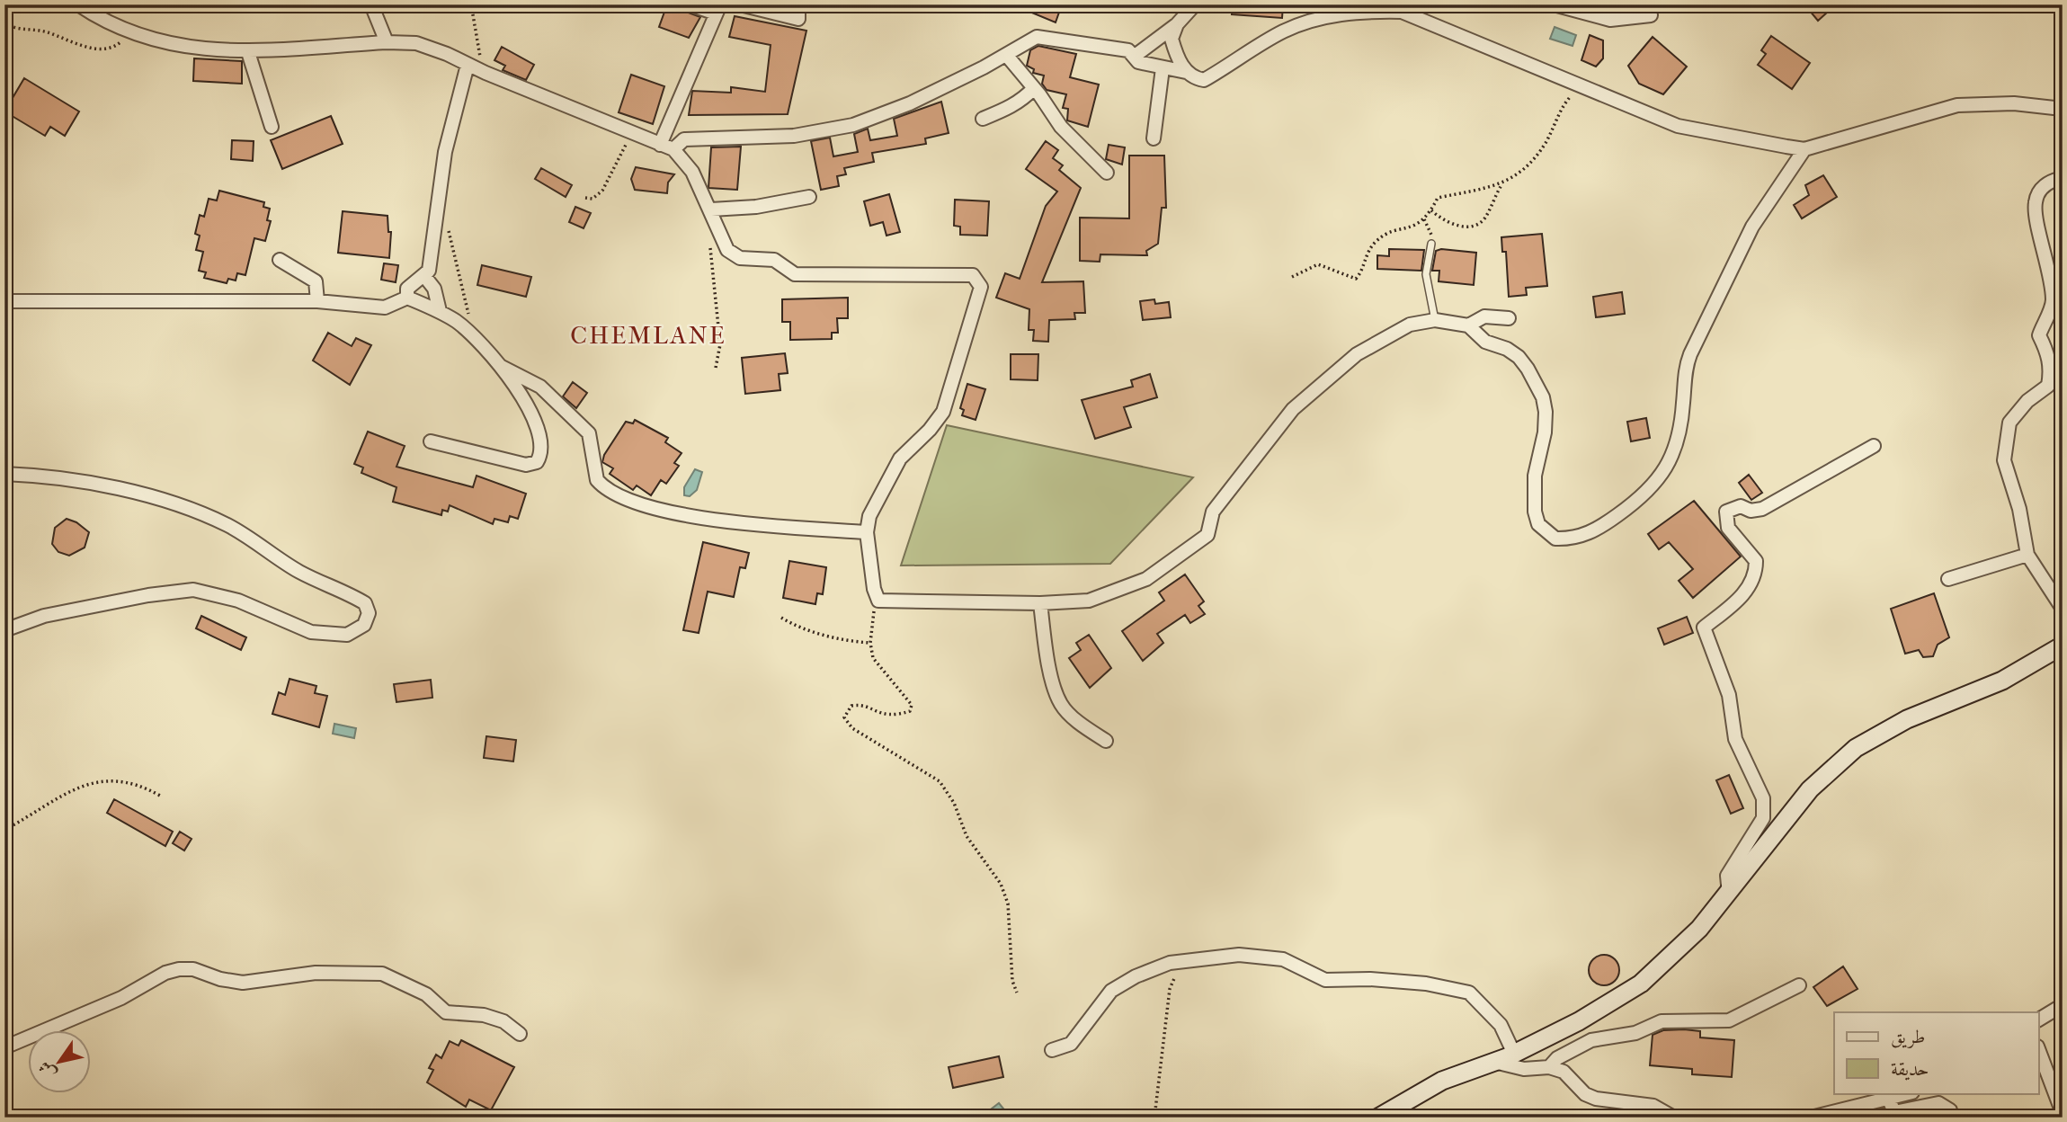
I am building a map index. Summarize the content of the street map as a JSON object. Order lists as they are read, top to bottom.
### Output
{
  "districts": ["CHEMLANE"],
  "legend": ["طريق", "حديقة"],
  "north": "bottom left"
}
